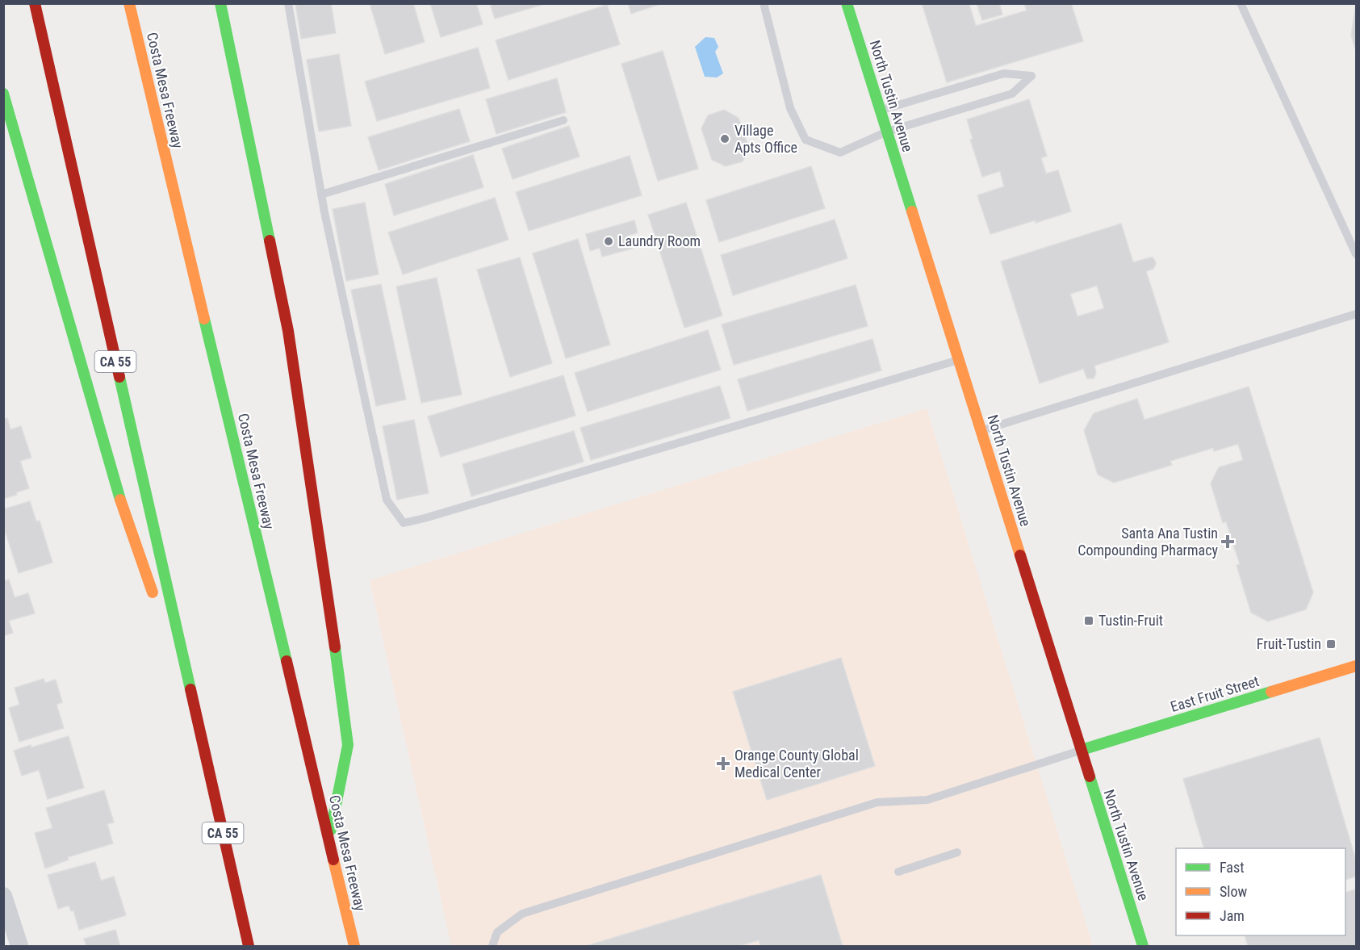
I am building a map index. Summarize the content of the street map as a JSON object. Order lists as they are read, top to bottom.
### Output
{
  "streets": {
    "main road": [
      "Costa Mesa Freeway",
      "North Tustin Avenue",
      "CA 55",
      "East Fruit Street"
    ]
  },
  "crossings": [
    ["North Tustin Avenue", "East Fruit Street"]
  ],
  "places": {
    "other": ["Village Apts Office", "Laundry Room"],
    "health": ["Santa Ana Tustin Compounding Pharmacy", "Orange County Global Medical Center"],
    "transit": ["Tustin-Fruit", "Fruit-Tustin"]
  },
  "legend": ["Fast", "Slow", "Jam"]
}
